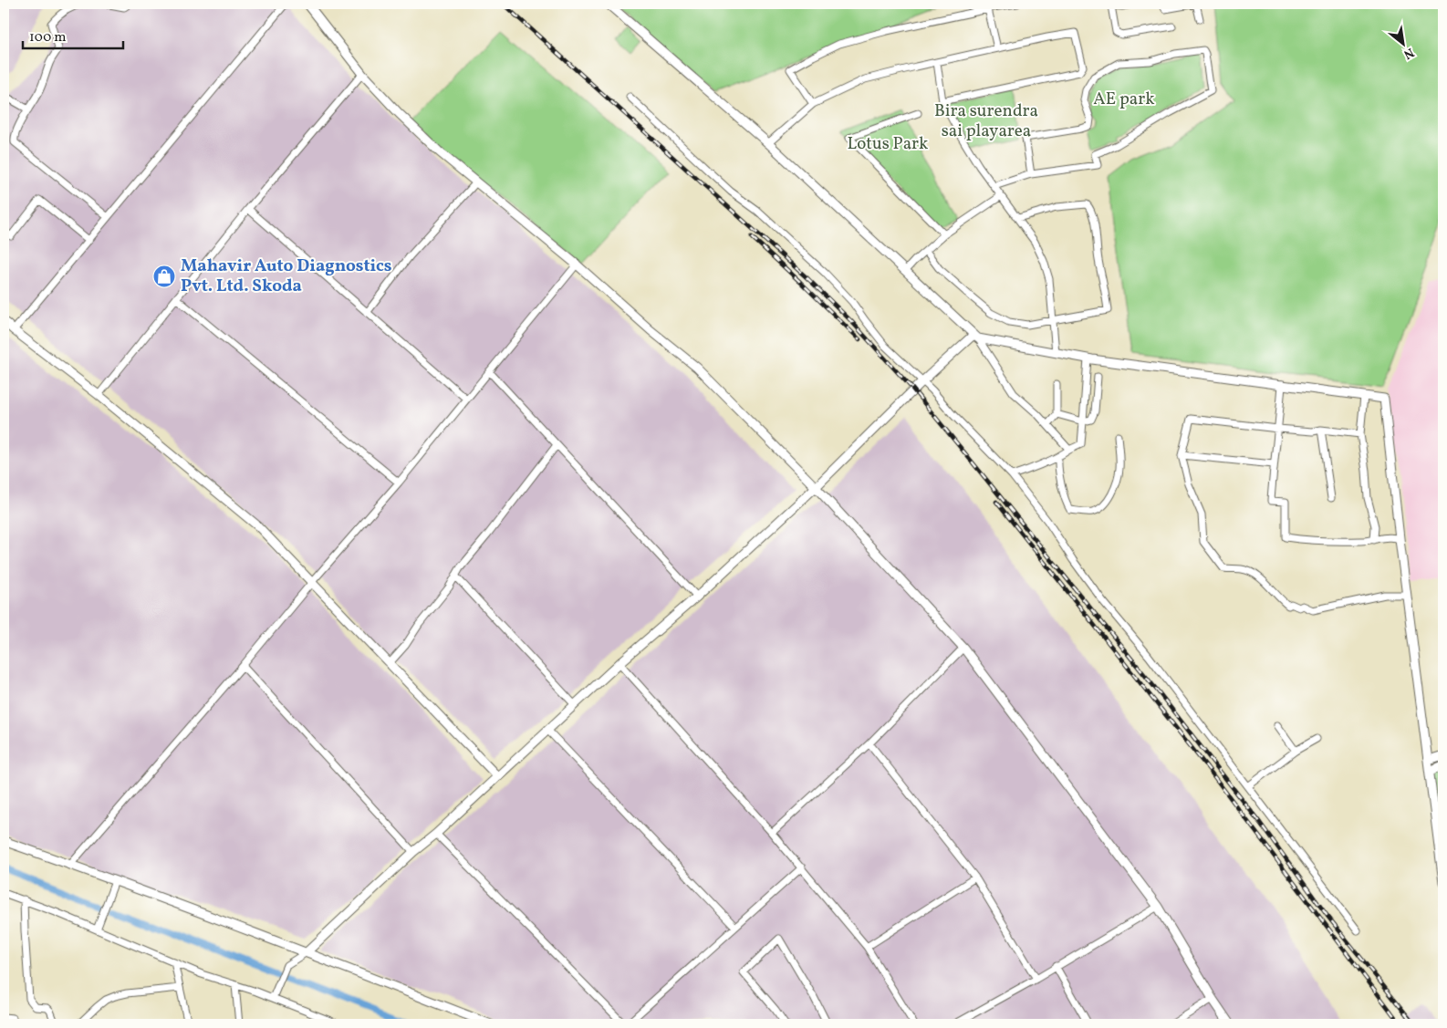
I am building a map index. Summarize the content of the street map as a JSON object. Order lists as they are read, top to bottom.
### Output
{
  "parks": ["AE park", "Bira surendra sai playarea", "Lotus Park"],
  "places": {
    "shop": ["Mahavir Auto Diagnostics Pvt. Ltd. Skoda"]
  },
  "scale_bar": "100 m",
  "north": "bottom right"
}
